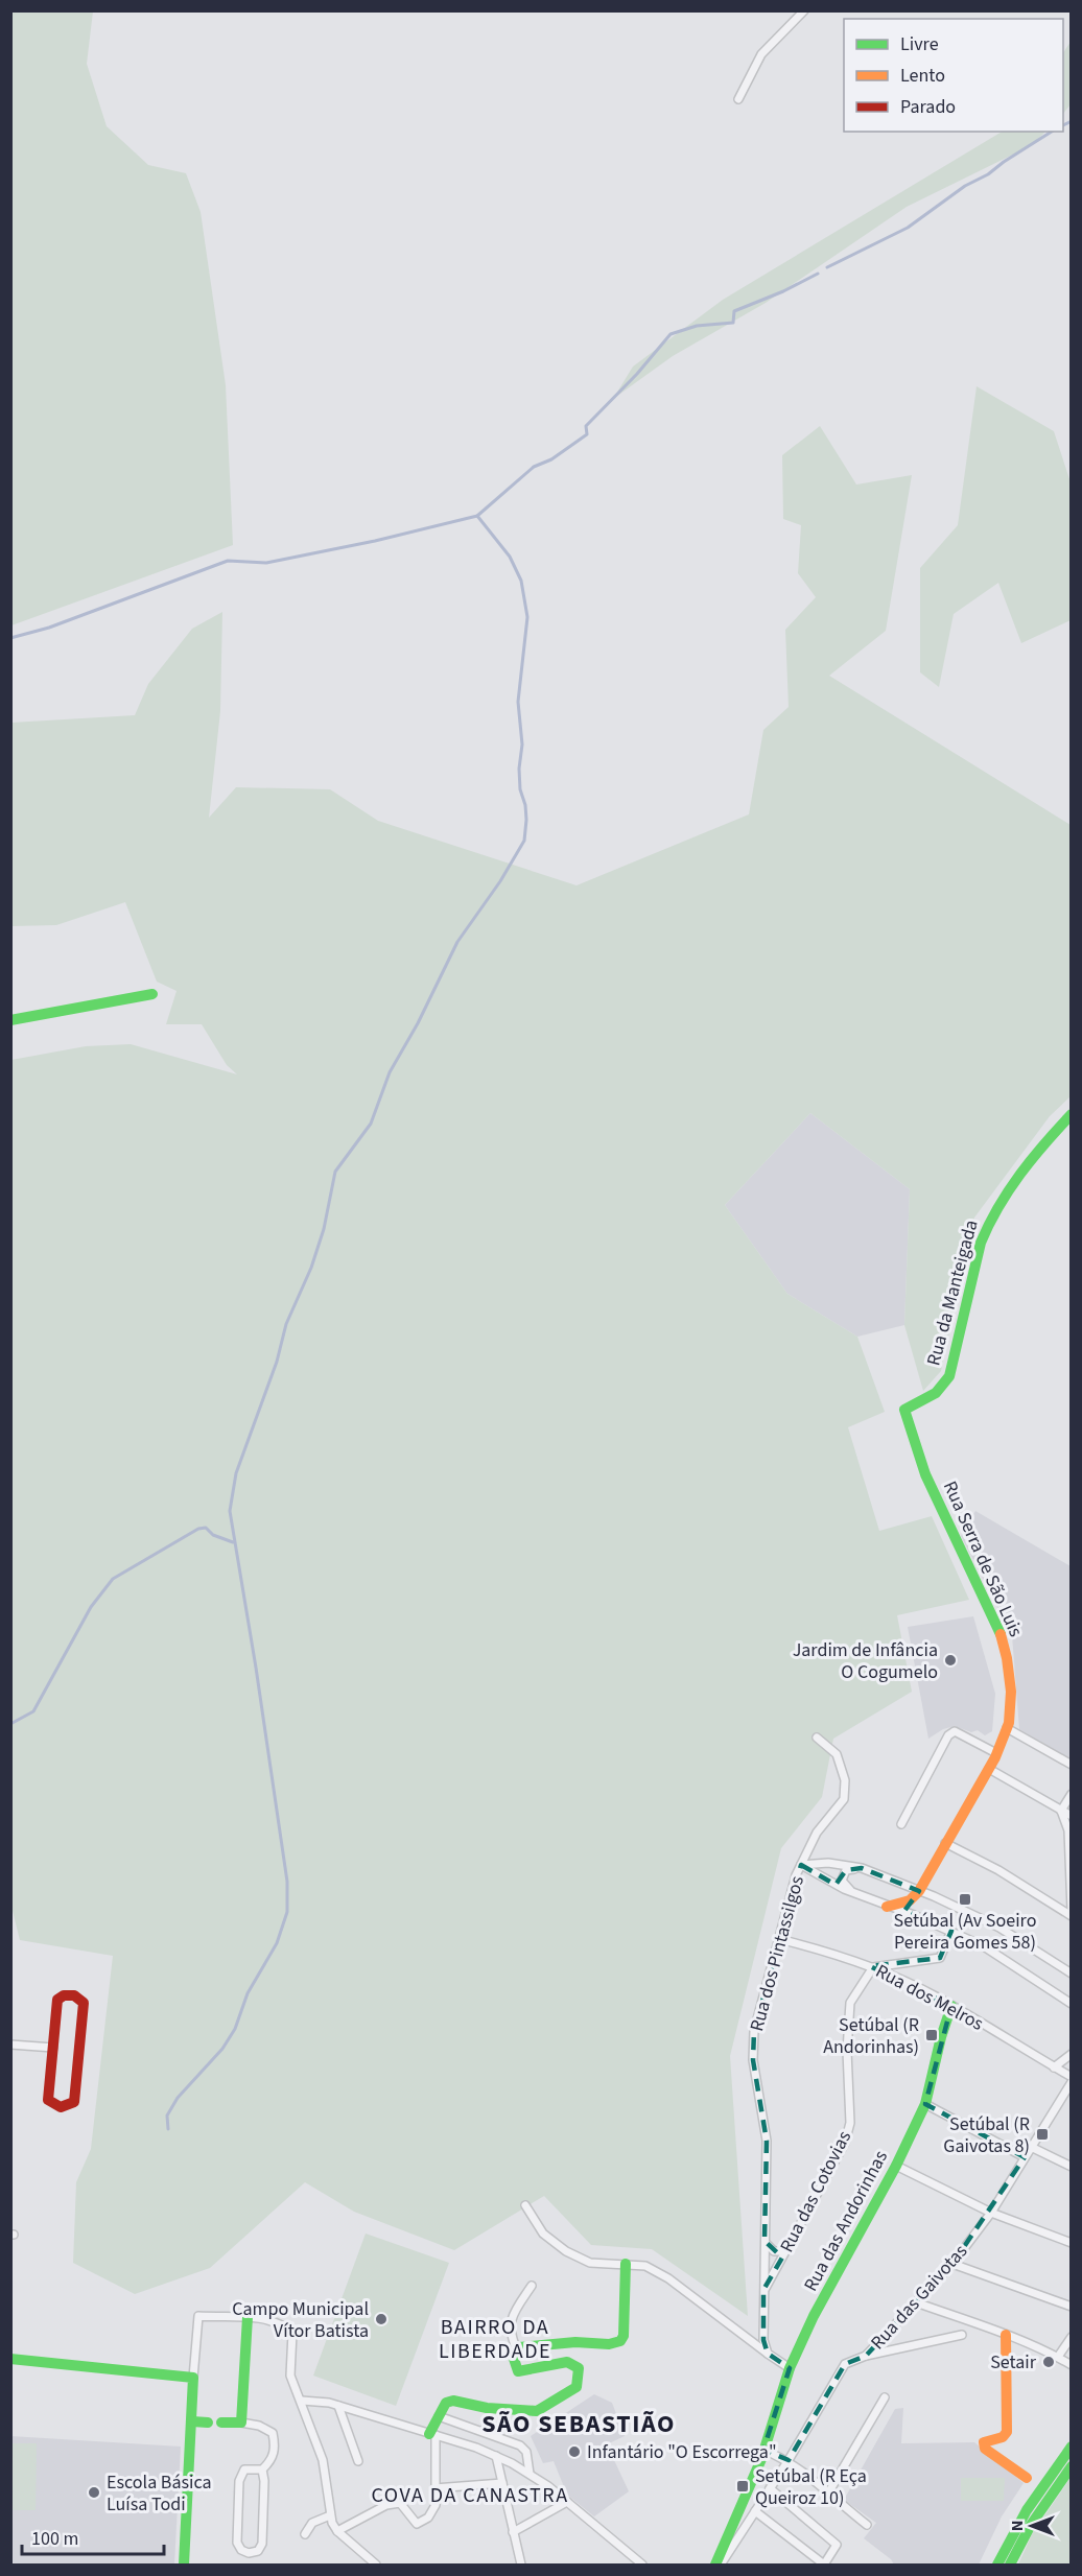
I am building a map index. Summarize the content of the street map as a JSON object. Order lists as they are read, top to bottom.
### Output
{
  "streets": {
    "street": [
      "Rua da Manteigada",
      "Rua Serra de São Luis",
      "Rua dos Pintassilgos",
      "Rua dos Melros",
      "Rua das Cotovias",
      "Rua das Andorinhas",
      "Rua das Gaivotas"
    ]
  },
  "crossings": [
    ["Rua da Manteigada", "Rua Serra de São Luis"],
    ["Rua dos Pintassilgos", "Rua dos Melros"],
    ["Rua dos Pintassilgos", "Rua das Cotovias"],
    ["Rua dos Melros", "Rua das Cotovias"],
    ["Rua dos Melros", "Rua das Andorinhas"],
    ["Rua dos Melros", "Rua das Gaivotas"],
    ["Rua das Andorinhas", "Rua das Gaivotas"]
  ],
  "districts": ["BAIRRO DA LIBERDADE", "SÃO SEBASTIÃO", "COVA DA CANASTRA"],
  "places": {
    "other": [
      "Jardim de Infância O Cogumelo",
      "Campo Municipal Vítor Batista",
      "Setair",
      "Infantário \"O Escorrega\"",
      "Escola Básica Luísa Todi"
    ],
    "transit": [
      "Setúbal (Av Soeiro Pereira Gomes 58)",
      "Setúbal (R Andorinhas)",
      "Setúbal (R Gaivotas 8)",
      "Setúbal (R Eça Queiroz 10)"
    ]
  },
  "legend": ["Livre", "Lento", "Parado"],
  "scale_bar": "100 m",
  "north": "left"
}
